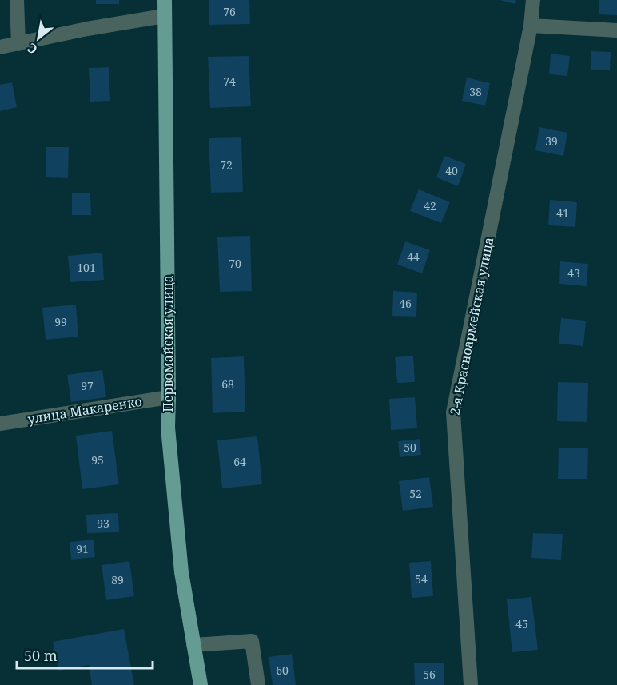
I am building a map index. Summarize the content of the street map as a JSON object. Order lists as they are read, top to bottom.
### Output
{
  "streets": {
    "main road": ["Первомайская улица"],
    "street": ["2-я Красноармейская улица", "улица Макаренко"]
  },
  "crossings": [
    ["Первомайская улица", "улица Макаренко"]
  ],
  "house_numbers": [
    "76",
    "74",
    "38",
    "39",
    "72",
    "40",
    "42",
    "41",
    "44",
    "70",
    "101",
    "43",
    "46",
    "99",
    "68",
    "97",
    "50",
    "95",
    "64",
    "52",
    "93",
    "91",
    "54",
    "89",
    "45",
    "60",
    "56"
  ],
  "scale_bar": "50 m",
  "north": "bottom left"
}
